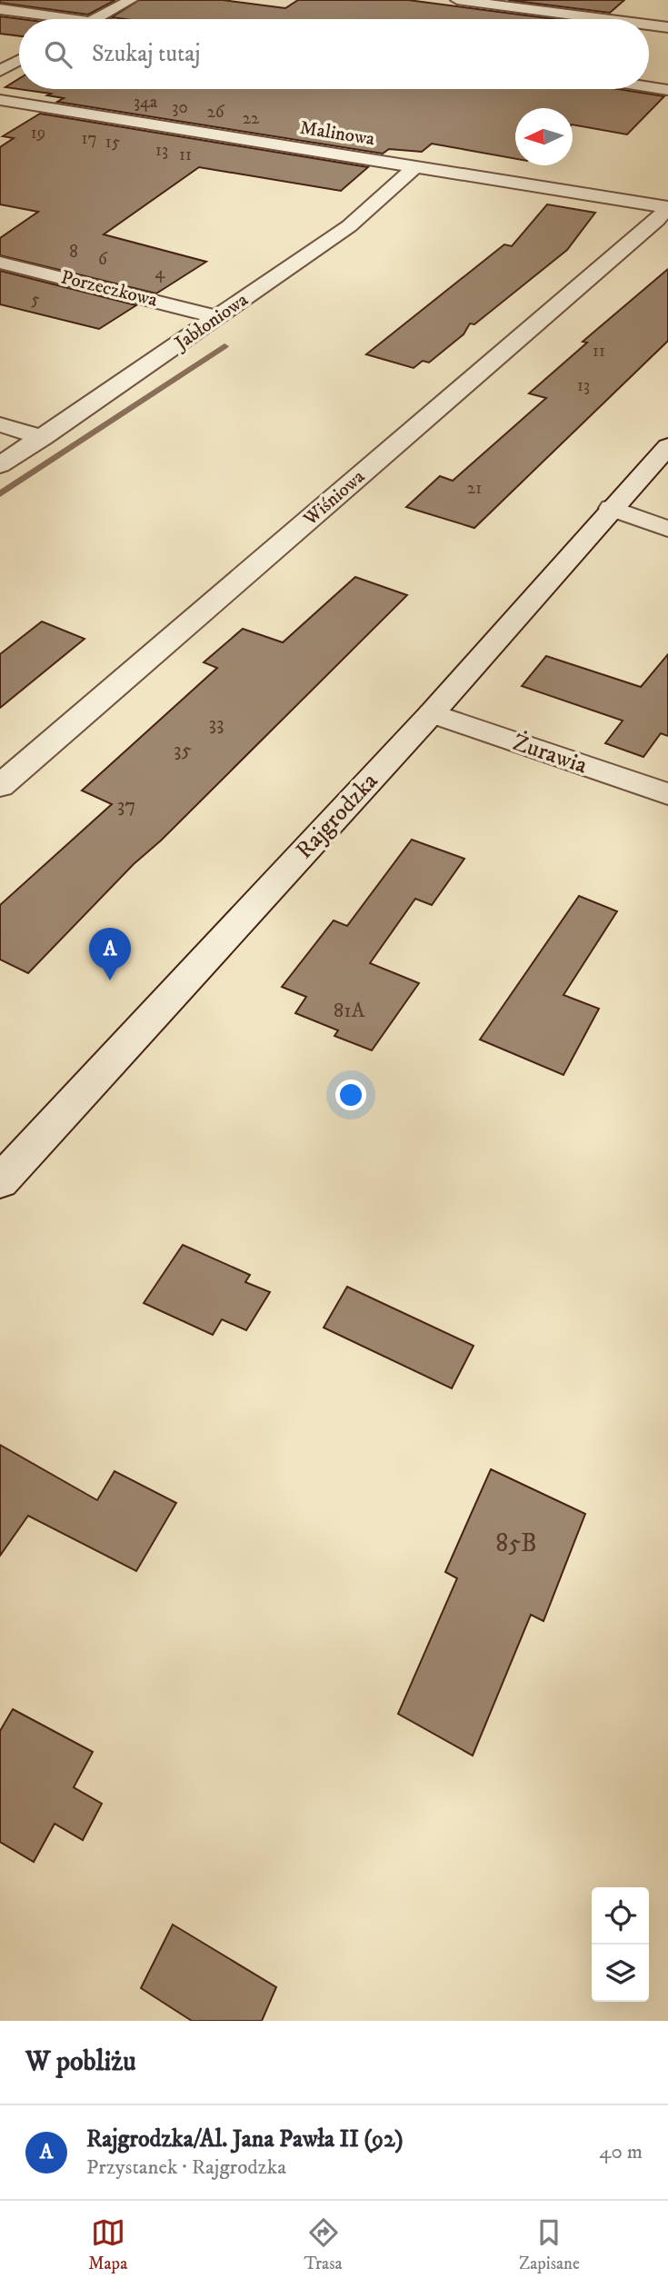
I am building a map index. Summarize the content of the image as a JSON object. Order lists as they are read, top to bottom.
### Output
{
  "streets": {
    "street": [
      "Malinowa",
      "Porzeczkowa",
      "Jabłoniowa",
      "Wiśniowa",
      "Żurawia",
      "Rajgrodzka"
    ]
  },
  "crossings": [
    ["Malinowa", "Jabłoniowa"],
    ["Malinowa", "Wiśniowa"],
    ["Porzeczkowa", "Jabłoniowa"],
    ["Żurawia", "Rajgrodzka"]
  ],
  "house_numbers": [
    "34a",
    "30",
    "26",
    "22",
    "19",
    "17",
    "15",
    "13",
    "11",
    "8",
    "6",
    "4",
    "5",
    "11",
    "13",
    "21",
    "33",
    "35",
    "37",
    "81A",
    "85B"
  ],
  "north": "left",
  "page": {
    "search": "Szukaj tutaj",
    "pins": "A",
    "heading": "W pobliżu",
    "list": [
      {
        "mark": "A",
        "name": "Rajgrodzka/Al. Jana Pawła II (92)",
        "note": "Przystanek · Rajgrodzka",
        "value": "40 m"
      }
    ],
    "nav": ["Mapa", "Trasa", "Zapisane"]
  }
}
